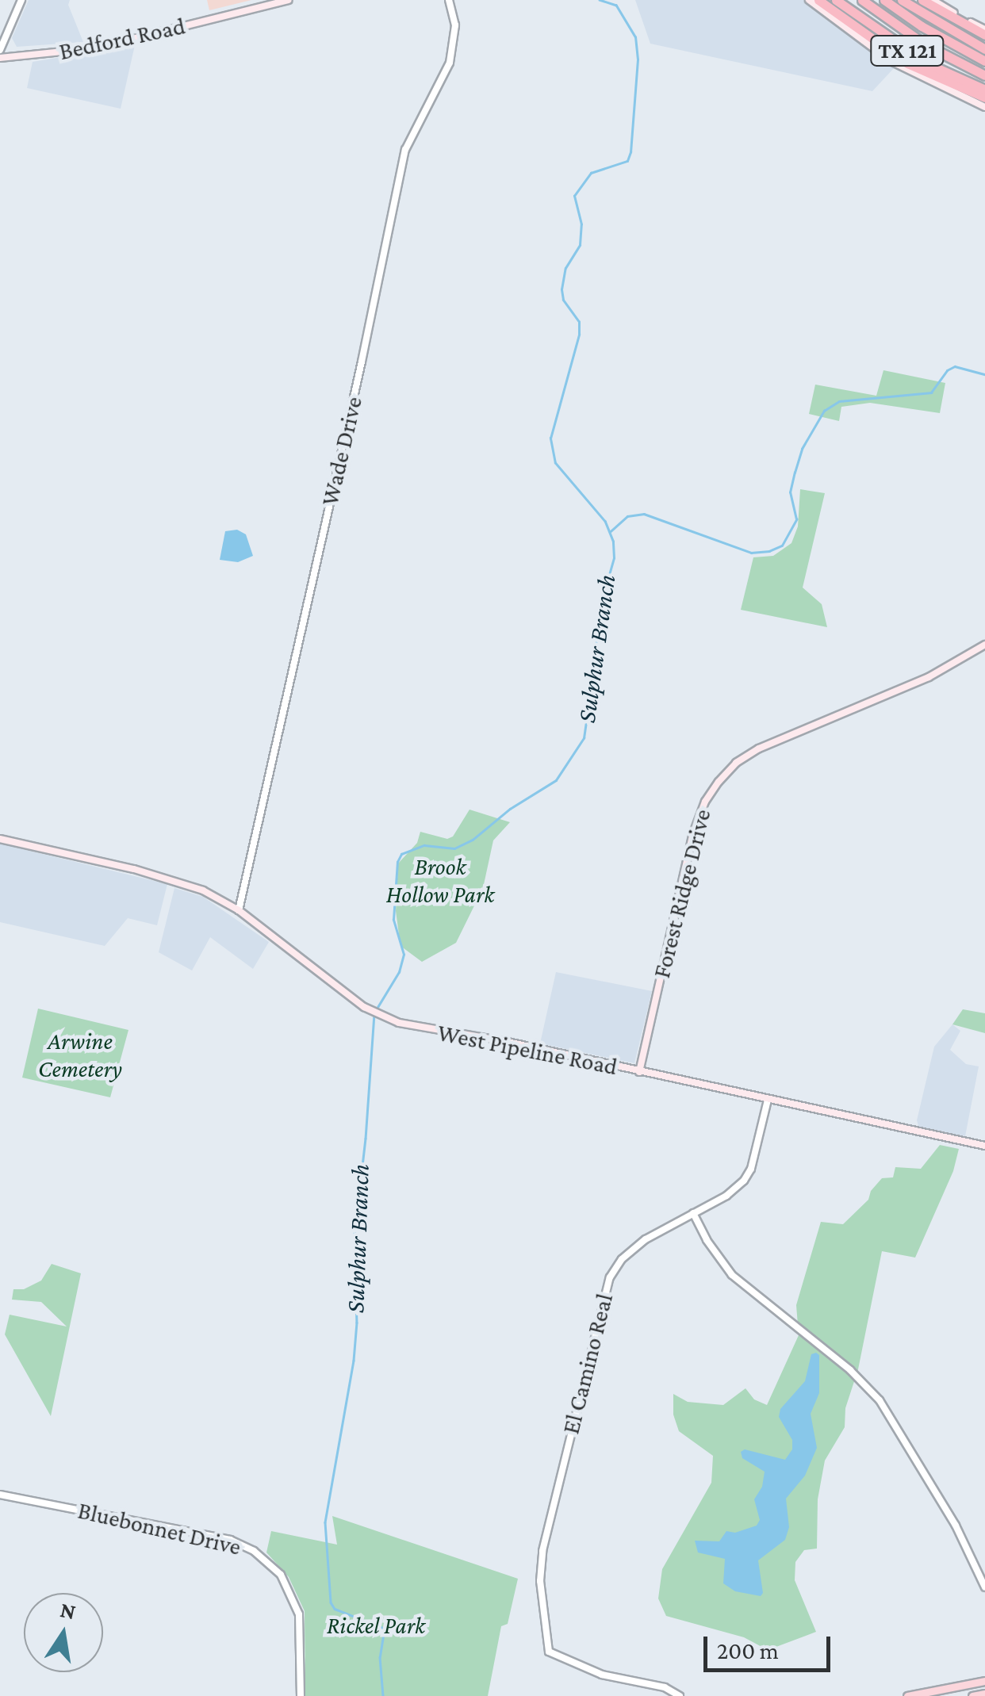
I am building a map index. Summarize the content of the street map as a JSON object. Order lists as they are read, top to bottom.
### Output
{
  "streets": {
    "highway": ["TX 121"],
    "main road": ["Bedford Road", "Forest Ridge Drive", "West Pipeline Road"],
    "street": ["Wade Drive", "El Camino Real", "Bluebonnet Drive"]
  },
  "crossings": [
    ["Wade Drive", "West Pipeline Road"],
    ["Forest Ridge Drive", "West Pipeline Road"],
    ["West Pipeline Road", "El Camino Real"]
  ],
  "water": ["Sulphur Branch"],
  "parks": ["Brook Hollow Park", "Arwine Cemetery", "Rickel Park"],
  "scale_bar": "200 m",
  "north": "top"
}
